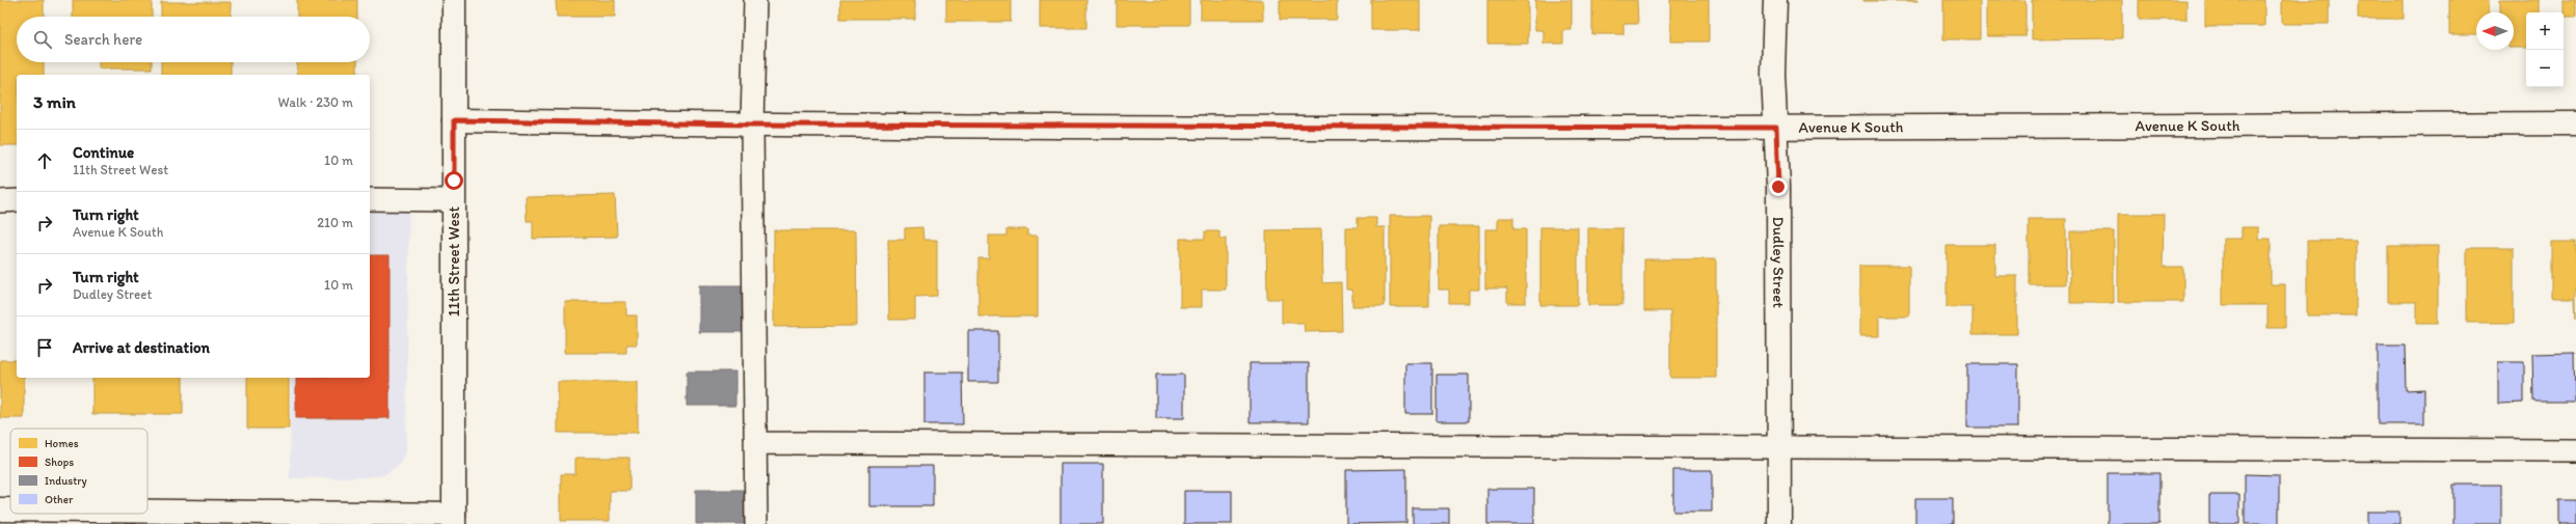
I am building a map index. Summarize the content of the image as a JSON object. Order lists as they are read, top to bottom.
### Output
{
  "streets": {
    "street": ["Avenue K South", "11th Street West", "Dudley Street"]
  },
  "crossings": [
    ["Avenue K South", "11th Street West"],
    ["Avenue K South", "Dudley Street"]
  ],
  "legend": [
    "Homes",
    "Shops",
    "Industry",
    "Other"
  ],
  "north": "left",
  "page": {
    "map_buttons": ["+", "−"],
    "search": "Search here",
    "heading": ["3 min", "Walk · 230 m"],
    "list": [
      ["Continue", "11th Street West", "10 m"],
      ["Turn right", "Avenue K South", "210 m"],
      ["Turn right", "Dudley Street", "10 m"],
      "Arrive at destination"
    ]
  }
}
